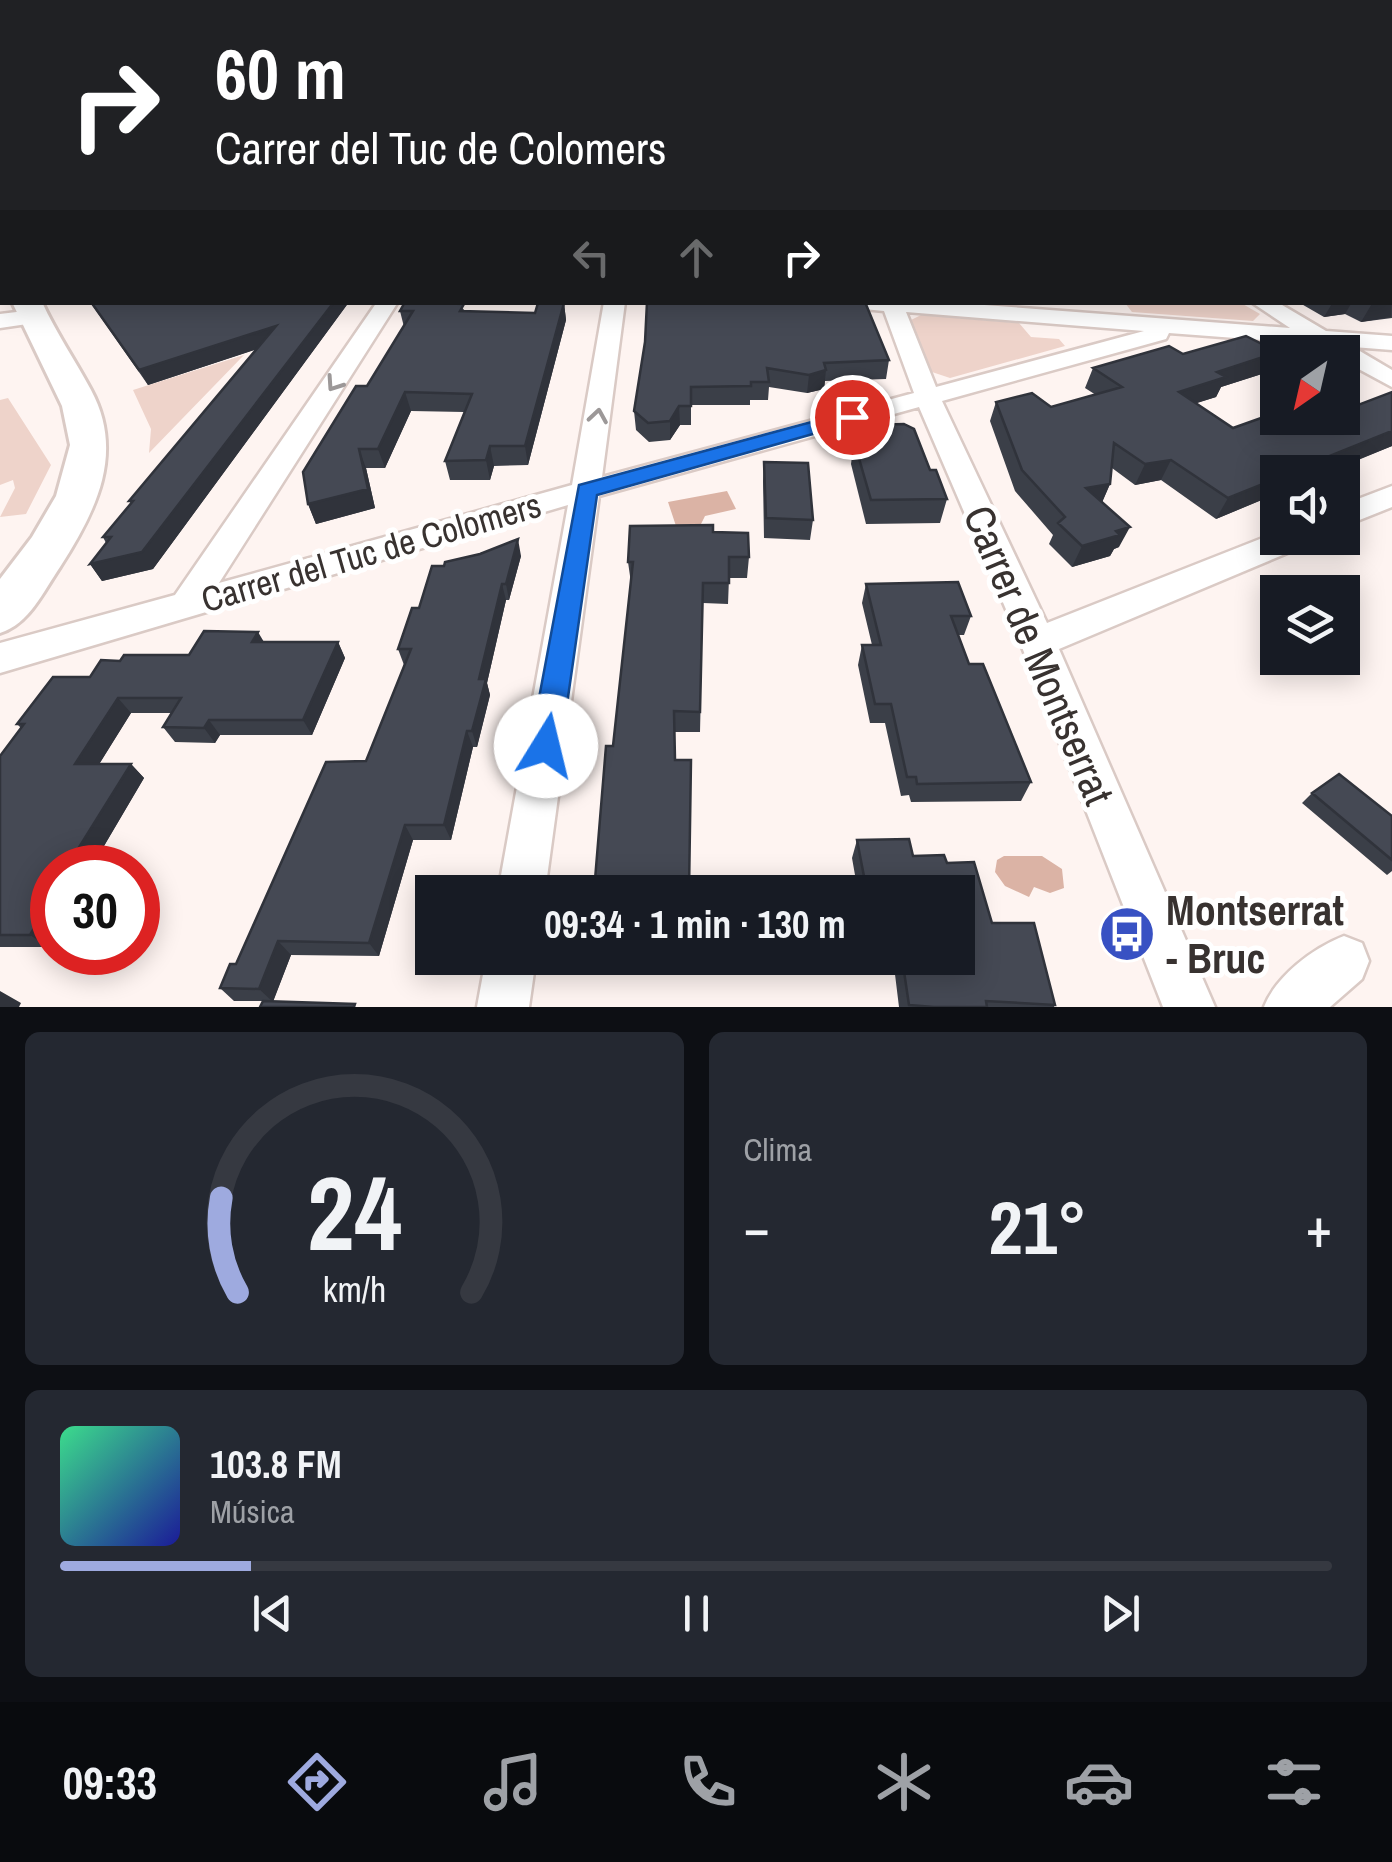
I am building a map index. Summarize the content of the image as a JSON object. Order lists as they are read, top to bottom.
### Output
{
  "streets": {
    "street": ["Carrer del Tuc de Colomers", "Carrer de Montserrat"]
  },
  "crossings": [
    ["Carrer del Tuc de Colomers", "Carrer de Montserrat"]
  ],
  "places": {
    "bus stop": ["Montserrat - Bruc"]
  },
  "north": "bottom left",
  "page": {
    "turn": ["60 m", "Carrer del Tuc de Colomers"],
    "limit": "30",
    "trip": "09:34 · 1 min · 130 m",
    "tile": "Clima",
    "heat": ["−", "21°", "+"],
    "song": ["103.8 FM", "Música"],
    "tabs": "09:33",
    "gauge": ["24", "km/h"]
  }
}
